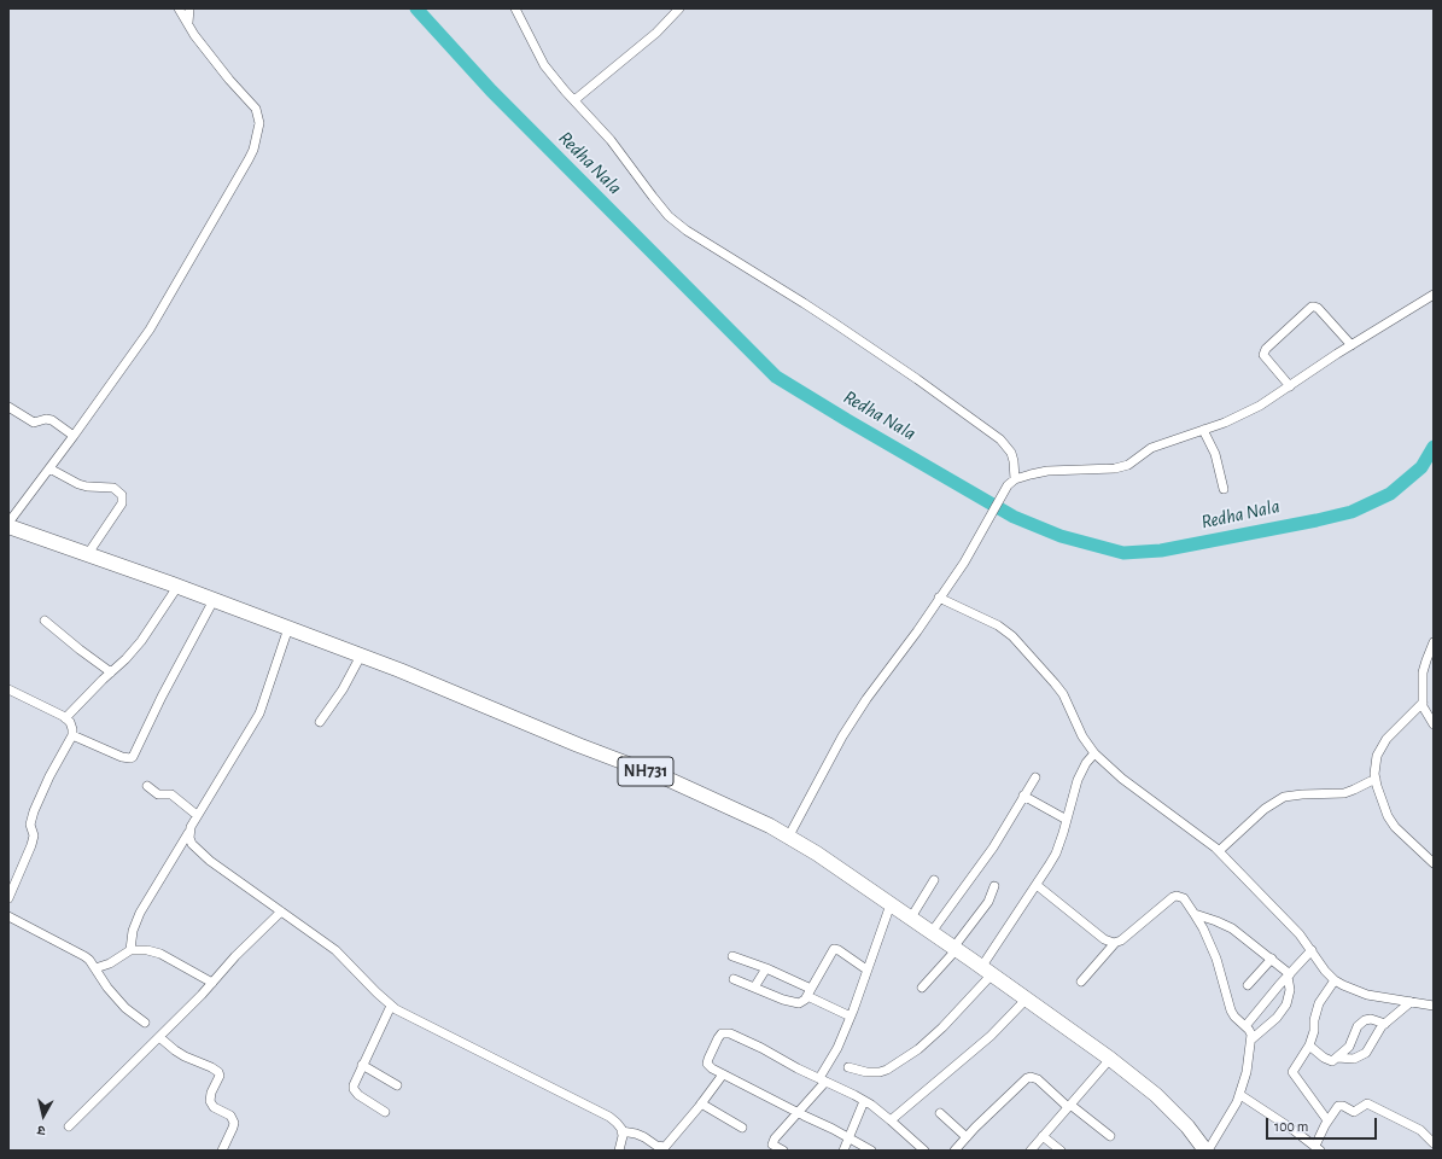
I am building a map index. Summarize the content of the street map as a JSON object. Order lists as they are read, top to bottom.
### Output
{
  "streets": {
    "highway": ["NH731"]
  },
  "water": ["Redha Nala"],
  "scale_bar": "100 m",
  "north": "bottom"
}
